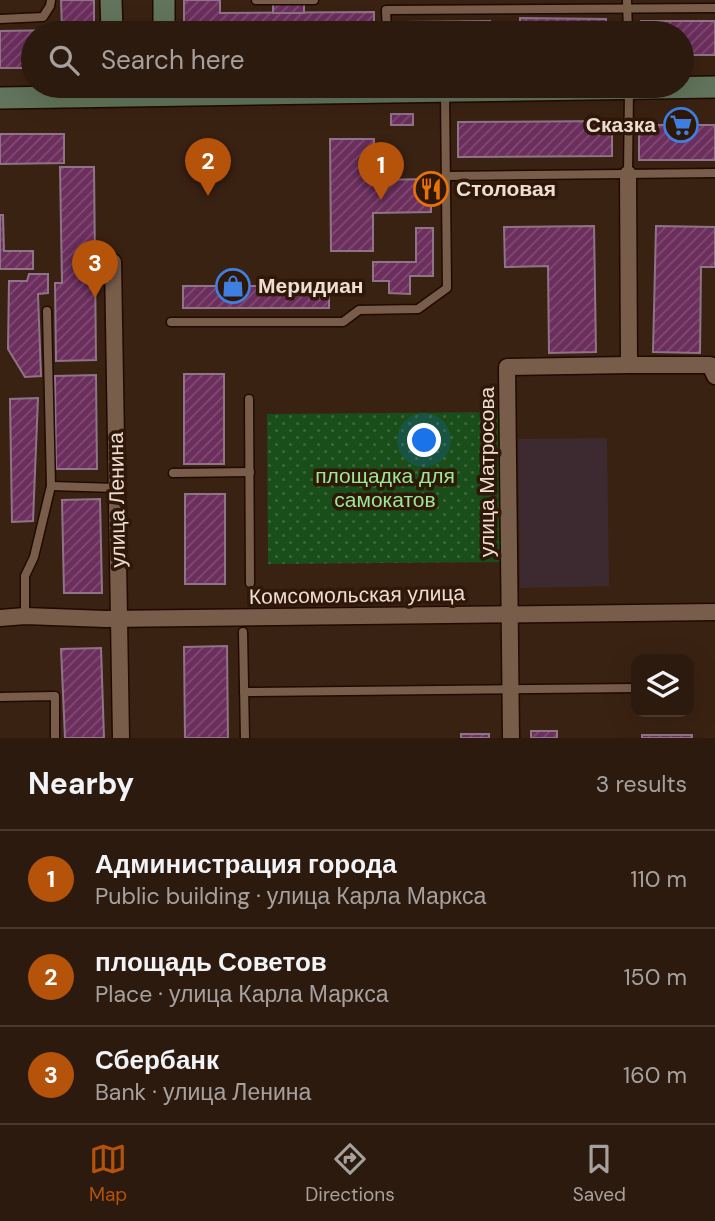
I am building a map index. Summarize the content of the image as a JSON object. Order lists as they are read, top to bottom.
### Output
{
  "streets": {
    "street": ["улица Матросова", "улица Ленина", "Комсомольская улица"]
  },
  "crossings": [
    ["улица Матросова", "Комсомольская улица"],
    ["улица Ленина", "Комсомольская улица"]
  ],
  "parks": ["площадка для самокатов"],
  "places": {
    "supermarket": ["Сказка"],
    "restaurant": ["Столовая"],
    "shop": ["Меридиан"]
  },
  "page": {
    "search": "Search here",
    "pins": ["2", "1", "3"],
    "heading": ["Nearby", "3 results"],
    "list": [
      {
        "mark": "1",
        "name": "Администрация города",
        "note": "Public building · улица Карла Маркса",
        "value": "110 m"
      },
      {
        "mark": "2",
        "name": "площадь Советов",
        "note": "Place · улица Карла Маркса",
        "value": "150 m"
      },
      {
        "mark": "3",
        "name": "Сбербанк",
        "note": "Bank · улица Ленина",
        "value": "160 m"
      }
    ],
    "nav": ["Map", "Directions", "Saved"]
  }
}
